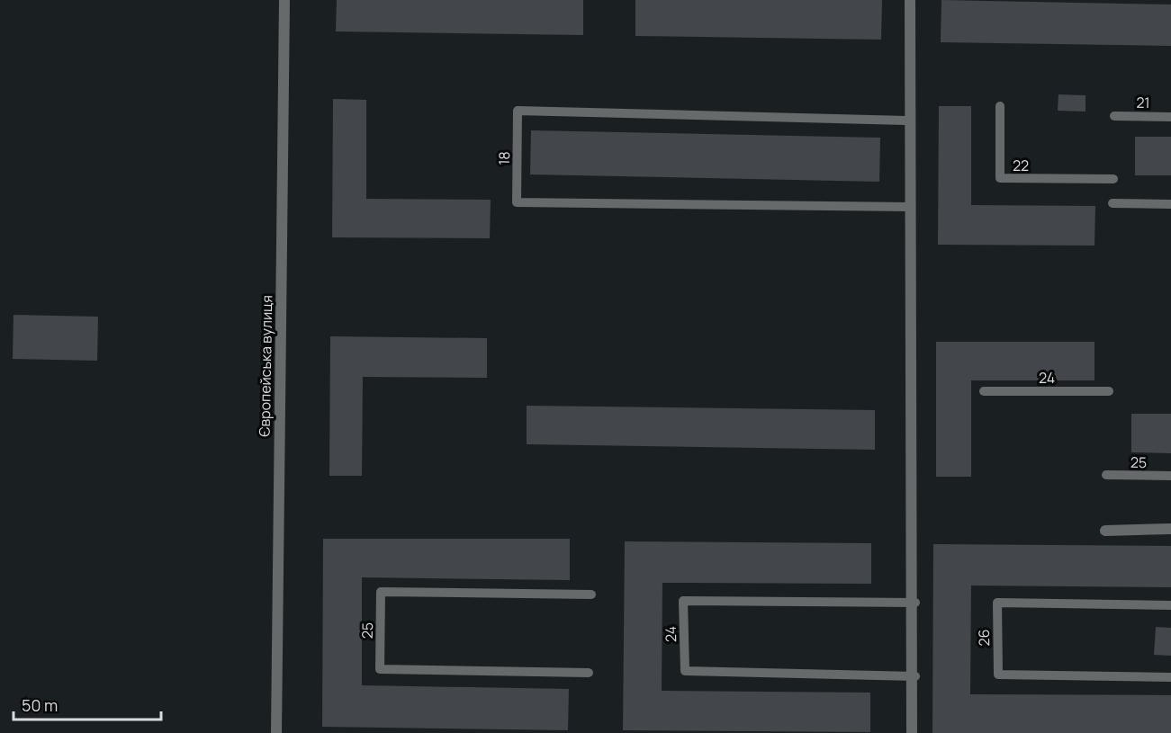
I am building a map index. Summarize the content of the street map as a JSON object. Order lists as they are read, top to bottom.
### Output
{
  "streets": {
    "street": ["Європейська вулиця"],
    "lane": [
      "21",
      "18",
      "22",
      "24",
      "25",
      "26"
    ]
  },
  "scale_bar": "50 m"
}
